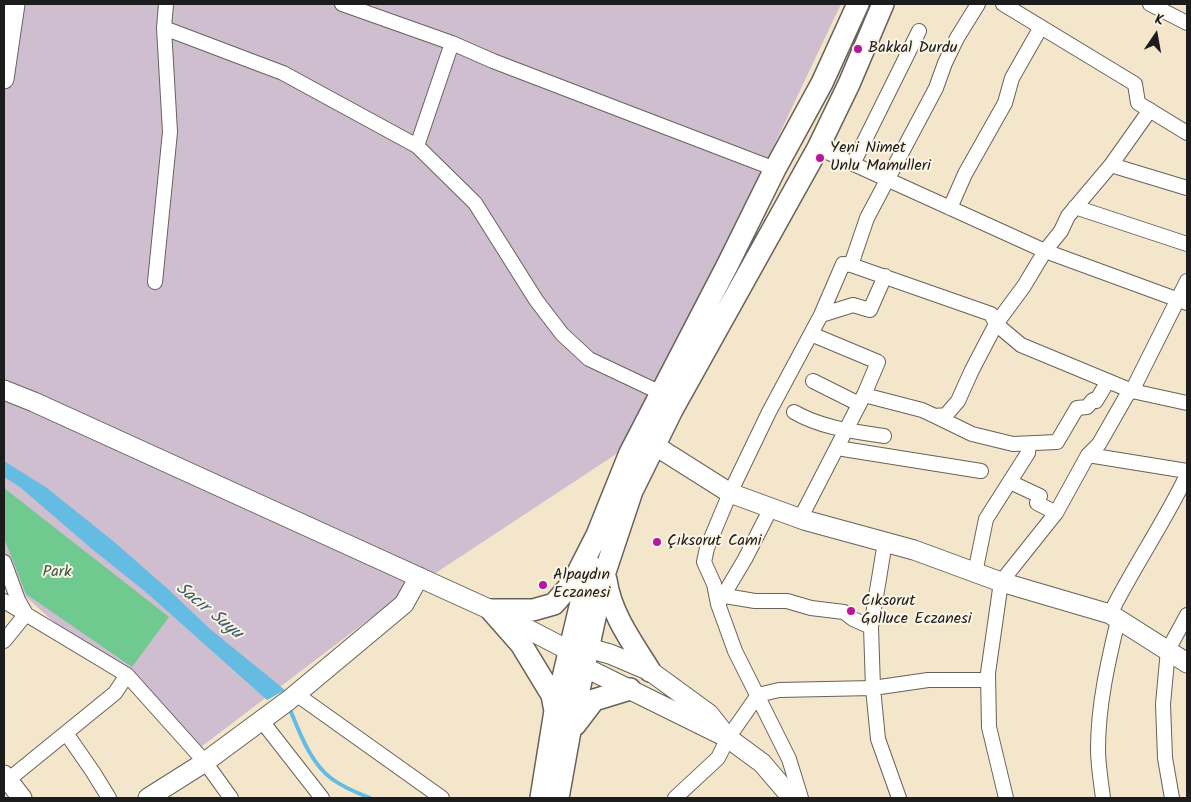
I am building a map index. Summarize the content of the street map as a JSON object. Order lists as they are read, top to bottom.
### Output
{
  "water": ["Sacır Suyu"],
  "parks": ["Park"],
  "places": [
    "Bakkal Durdu",
    "Yeni Nimet Unlu Mamulleri",
    "Çıksorut Cami",
    "Alpaydın Eczanesi",
    "Cıksorut Golluce Eczanesi"
  ],
  "north": "top"
}
